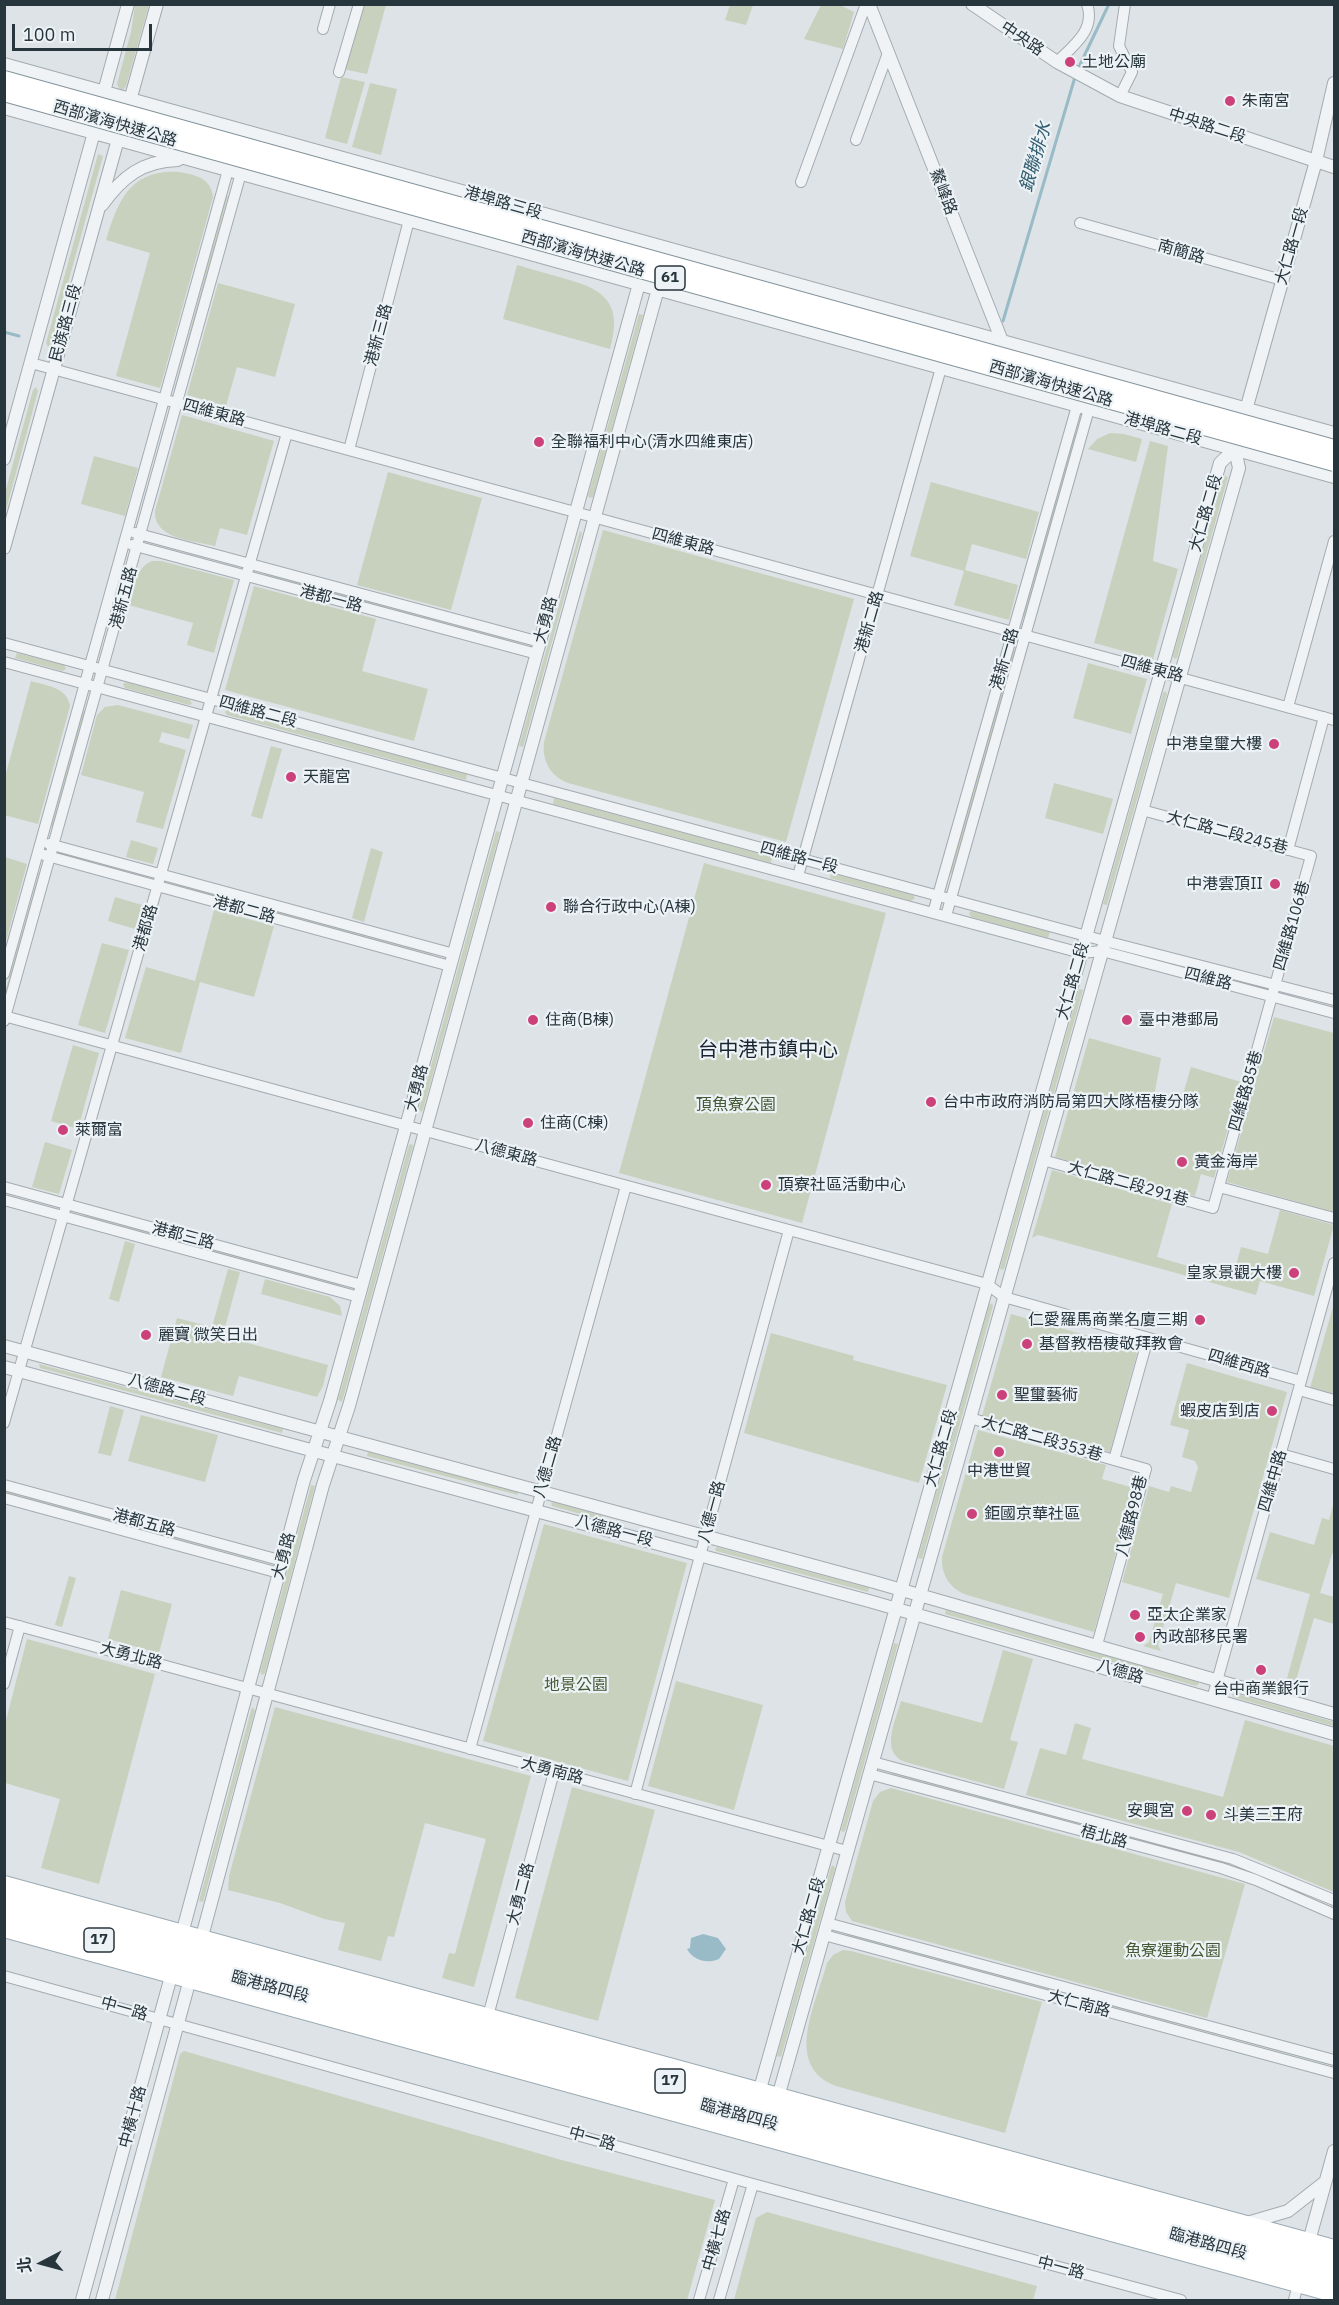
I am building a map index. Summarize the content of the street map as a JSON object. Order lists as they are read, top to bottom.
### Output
{
  "streets": {
    "main road": [
      "西部濱海快速公路",
      "61",
      "17",
      "臨港路四段"
    ],
    "street": [
      "中央路",
      "中央路二段",
      "鰲峰路",
      "港埠路三段",
      "大仁路一段",
      "南簡路",
      "民族路三段",
      "港新三路",
      "四維東路",
      "港埠路二段",
      "大仁路二段",
      "港新五路",
      "港都一路",
      "大勇路",
      "港新二路",
      "港新一路",
      "四維路二段",
      "大仁路二段245巷",
      "四維路一段",
      "港都二路",
      "四維路106巷",
      "港都路",
      "四維路",
      "四維路85巷",
      "八德東路",
      "大仁路二段291巷",
      "港都三路",
      "四維西路",
      "八德路二段",
      "大仁路二段353巷",
      "八德二路",
      "四維中路",
      "八德一路",
      "八德路98巷",
      "港都五路",
      "八德路一段",
      "大勇北路",
      "八德路",
      "大勇南路",
      "梧北路",
      "大勇二路",
      "大仁南路",
      "中一路",
      "中橫十路",
      "中橫七路"
    ]
  },
  "crossings": [
    ["中央路", "中央路二段"],
    ["中央路二段", "大仁路一段"],
    ["鰲峰路", "港埠路三段"],
    ["港埠路三段", "民族路三段"],
    ["港埠路三段", "大勇路"],
    ["大仁路一段", "南簡路"],
    ["大仁路一段", "港埠路二段"],
    ["大仁路一段", "大仁路二段"],
    ["民族路三段", "四維東路"],
    ["港新三路", "四維東路"],
    ["四維東路", "大仁路二段"],
    ["四維東路", "港新五路"],
    ["四維東路", "大勇路"],
    ["四維東路", "港新二路"],
    ["四維東路", "港新一路"],
    ["四維東路", "港都路"],
    ["港埠路二段", "大仁路二段"],
    ["港埠路二段", "港新一路"],
    ["大仁路二段", "大仁路二段245巷"],
    ["大仁路二段", "四維路一段"],
    ["大仁路二段", "四維路"],
    ["大仁路二段", "八德東路"],
    ["大仁路二段", "大仁路二段291巷"],
    ["大仁路二段", "四維西路"],
    ["大仁路二段", "大仁路二段353巷"],
    ["大仁路二段", "八德路一段"],
    ["大仁路二段", "八德路"],
    ["大仁路二段", "大勇南路"],
    ["大仁路二段", "梧北路"],
    ["大仁路二段", "臨港路四段"],
    ["大仁路二段", "大仁南路"],
    ["港新五路", "港都一路"],
    ["港新五路", "四維路二段"],
    ["港新五路", "港都二路"],
    ["港新五路", "八德東路"],
    ["港都一路", "大勇路"],
    ["港都一路", "港都路"],
    ["大勇路", "四維路二段"],
    ["大勇路", "四維路一段"],
    ["大勇路", "港都二路"],
    ["大勇路", "八德東路"],
    ["大勇路", "港都三路"],
    ["大勇路", "八德路二段"],
    ["大勇路", "港都五路"],
    ["大勇路", "八德路一段"],
    ["大勇路", "大勇北路"],
    ["大勇路", "大勇南路"],
    ["大勇路", "臨港路四段"],
    ["大勇路", "中橫十路"],
    ["港新二路", "四維路一段"],
    ["港新一路", "四維路一段"],
    ["四維路二段", "四維路一段"],
    ["四維路二段", "港都路"],
    ["大仁路二段245巷", "四維路106巷"],
    ["四維路一段", "四維路"],
    ["港都二路", "港都路"],
    ["四維路106巷", "四維路"],
    ["四維路106巷", "四維路85巷"],
    ["港都路", "八德東路"],
    ["港都路", "港都三路"],
    ["港都路", "八德路二段"],
    ["四維路", "四維路85巷"],
    ["四維路85巷", "大仁路二段291巷"],
    ["八德東路", "四維西路"],
    ["八德東路", "八德二路"],
    ["八德東路", "八德一路"],
    ["四維西路", "四維中路"],
    ["四維西路", "八德路98巷"],
    ["八德路二段", "八德路一段"],
    ["大仁路二段353巷", "八德路98巷"],
    ["八德二路", "八德路一段"],
    ["八德二路", "大勇南路"],
    ["四維中路", "八德路"],
    ["八德一路", "八德路一段"],
    ["八德一路", "大勇南路"],
    ["八德路98巷", "八德路"],
    ["八德路一段", "八德路"],
    ["大勇北路", "大勇南路"],
    ["大勇南路", "大勇二路"],
    ["大勇二路", "臨港路四段"],
    ["臨港路四段", "中橫十路"],
    ["中一路", "中橫十路"],
    ["中一路", "中橫七路"]
  ],
  "districts": ["台中港市鎮中心"],
  "water": ["銀聯排水"],
  "parks": ["頂魚寮公園", "地景公園", "魚寮運動公園"],
  "places": [
    "土地公廟",
    "朱南宮",
    "全聯福利中心(清水四維東店)",
    "中港皇璽大樓",
    "天龍宮",
    "中港雲頂II",
    "聯合行政中心(A棟)",
    "住商(B棟)",
    "臺中港郵局",
    "台中市政府消防局第四大隊梧棲分隊",
    "住商(C棟)",
    "萊爾富",
    "黃金海岸",
    "頂寮社區活動中心",
    "皇家景觀大樓",
    "仁愛羅馬商業名廈三期",
    "麗寶 微笑日出",
    "基督教梧棲敬拜教會",
    "聖璽藝術",
    "蝦皮店到店",
    "中港世貿",
    "鉅國京華社區",
    "亞太企業家",
    "內政部移民署",
    "台中商業銀行",
    "安興宮",
    "斗美三王府"
  ],
  "scale_bar": "100 m",
  "north": "left"
}
